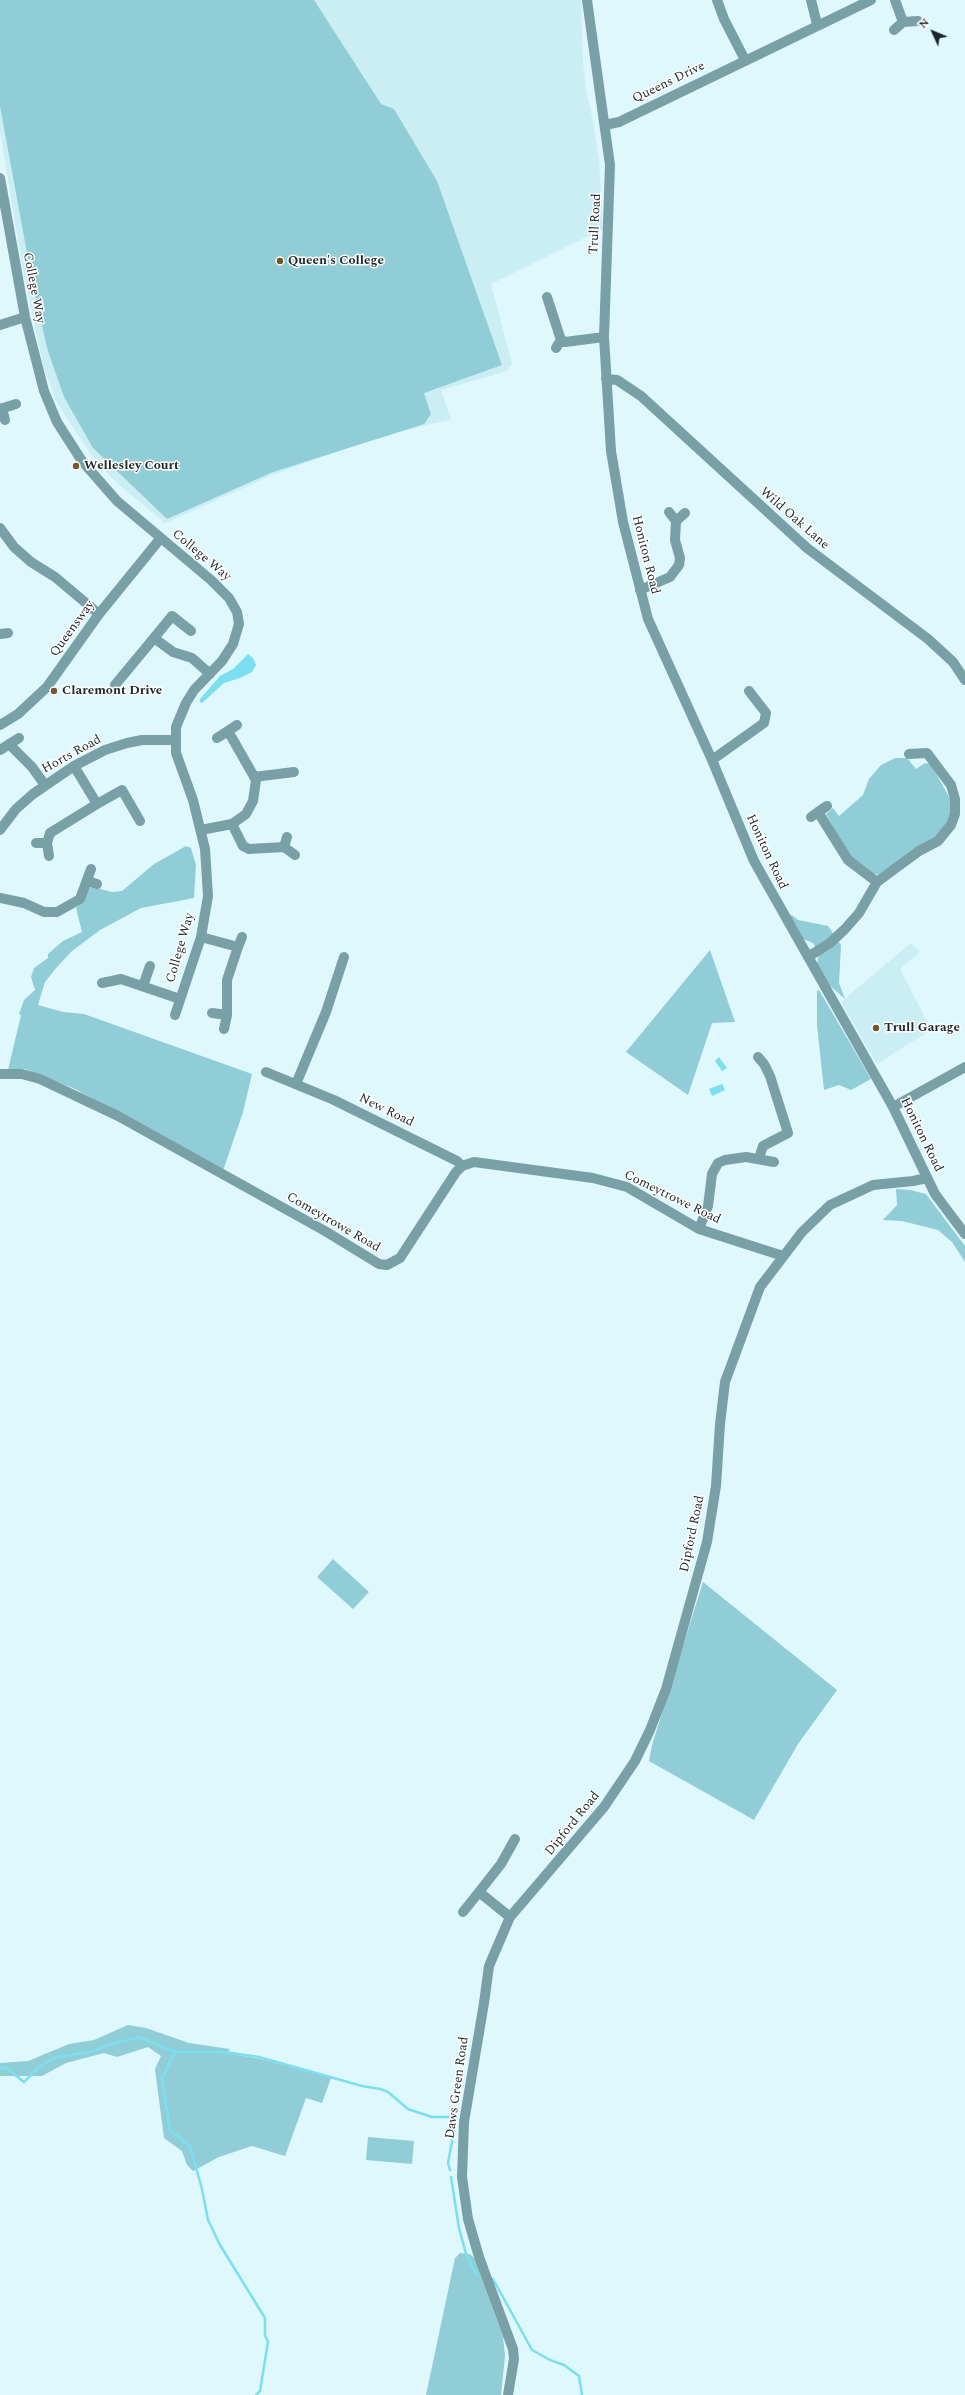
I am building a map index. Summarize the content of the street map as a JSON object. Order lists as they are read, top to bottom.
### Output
{
  "streets": {
    "street": [
      "Queens Drive",
      "Trull Road",
      "College Way",
      "Wild Oak Lane",
      "Honiton Road",
      "Queensway",
      "Horts Road",
      "New Road",
      "Comeytrowe Road",
      "Dipford Road",
      "Daws Green Road"
    ]
  },
  "crossings": [
    ["Queens Drive", "Trull Road"],
    ["Trull Road", "Wild Oak Lane"],
    ["Trull Road", "Honiton Road"],
    ["College Way", "Queensway"],
    ["College Way", "Horts Road"],
    ["Honiton Road", "Dipford Road"],
    ["New Road", "Comeytrowe Road"],
    ["Comeytrowe Road", "Dipford Road"],
    ["Dipford Road", "Daws Green Road"]
  ],
  "places": [
    "Queen's College",
    "Wellesley Court",
    "Claremont Drive",
    "Trull Garage"
  ],
  "north": "top left"
}
